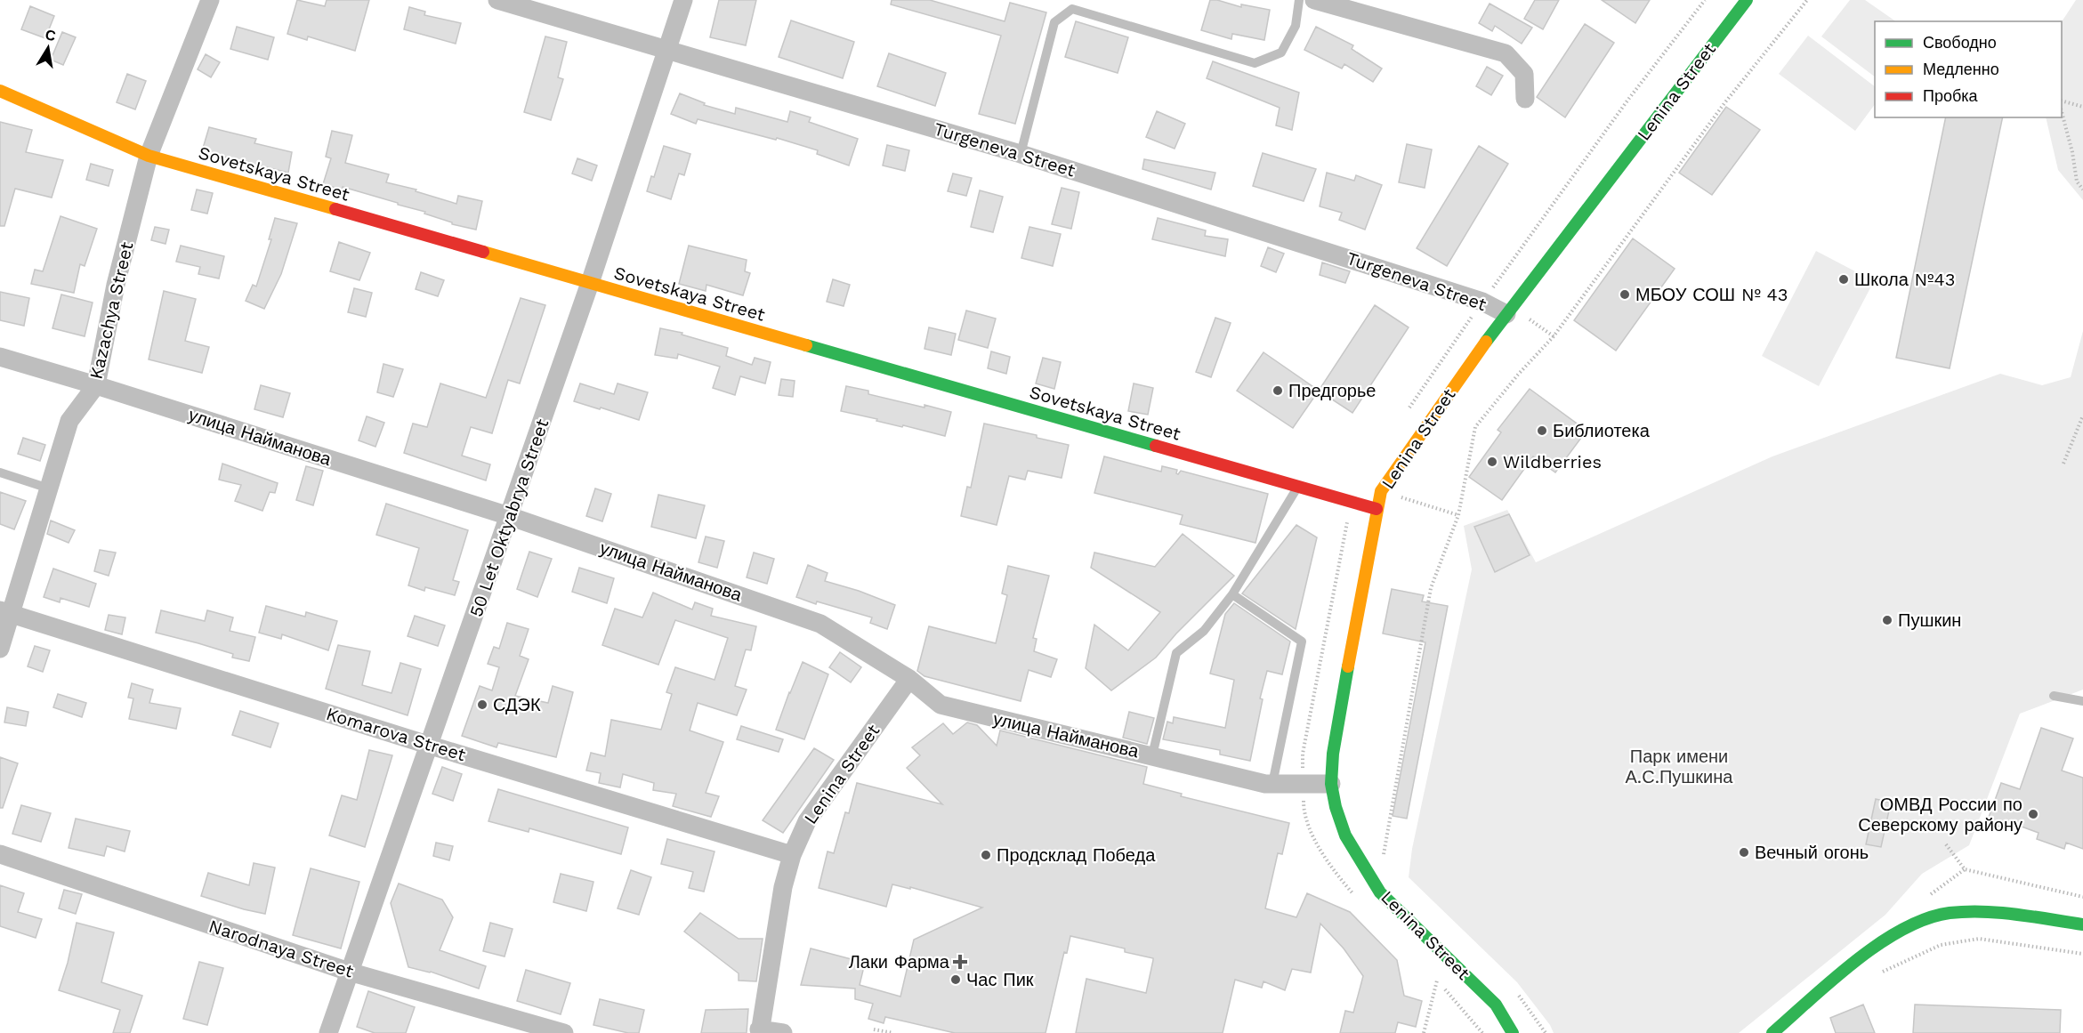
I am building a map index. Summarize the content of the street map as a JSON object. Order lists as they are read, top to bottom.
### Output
{
  "streets": {
    "street": [
      "Lenina Street",
      "Turgeneva Street",
      "Sovetskaya Street",
      "Kazachya Street",
      "улица Найманова",
      "50 Let Oktyabrya Street",
      "Komarova Street",
      "Narodnaya Street"
    ]
  },
  "crossings": [
    ["Lenina Street", "Turgeneva Street"],
    ["Lenina Street", "Sovetskaya Street"],
    ["Lenina Street", "улица Найманова"],
    ["Lenina Street", "Komarova Street"],
    ["Turgeneva Street", "50 Let Oktyabrya Street"],
    ["Sovetskaya Street", "Kazachya Street"],
    ["Sovetskaya Street", "50 Let Oktyabrya Street"],
    ["Kazachya Street", "улица Найманова"],
    ["Kazachya Street", "Komarova Street"],
    ["улица Найманова", "50 Let Oktyabrya Street"],
    ["50 Let Oktyabrya Street", "Komarova Street"],
    ["50 Let Oktyabrya Street", "Narodnaya Street"]
  ],
  "parks": ["Парк имени А.С.Пушкина"],
  "places": {
    "other": [
      "Школа №43",
      "МБОУ СОШ № 43",
      "Предгорье",
      "Библиотека",
      "Wildberries",
      "Пушкин",
      "СДЭК",
      "ОМВД России по Северскому району",
      "Вечный огонь",
      "Продсклад Победа",
      "Час Пик"
    ],
    "health": ["Лаки Фарма"]
  },
  "legend": ["Свободно", "Медленно", "Пробка"],
  "north": "top"
}
